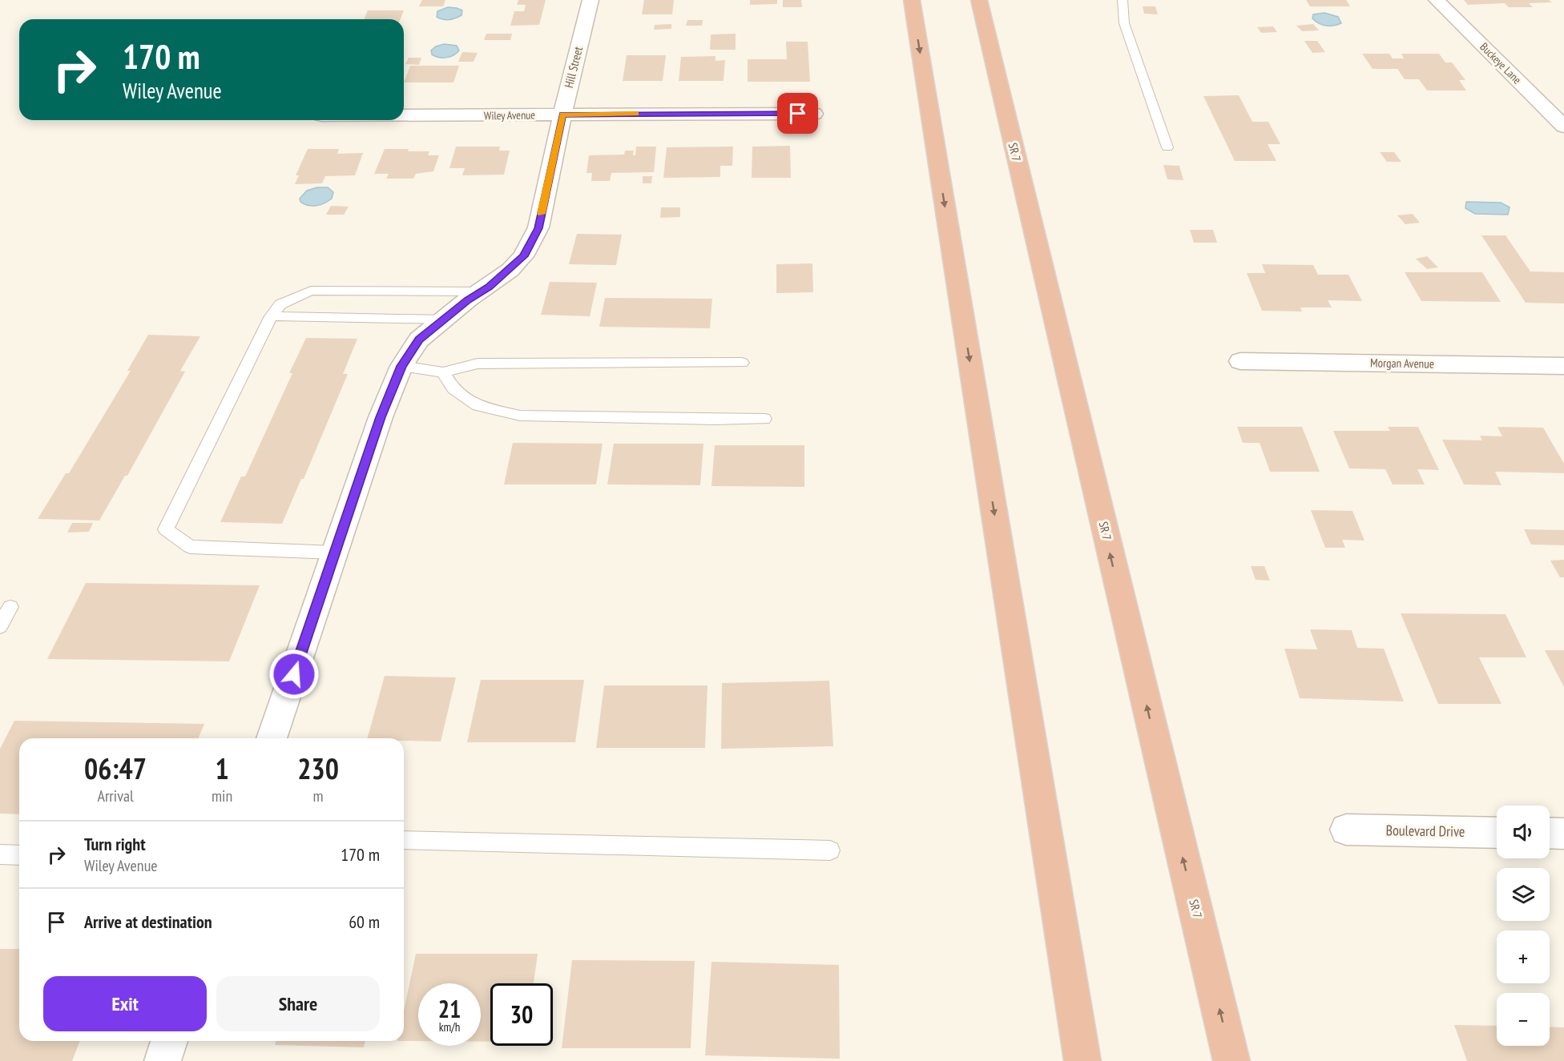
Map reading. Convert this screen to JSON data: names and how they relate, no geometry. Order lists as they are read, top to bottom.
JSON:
{
  "streets": {
    "highway": ["SR 7"],
    "street": [
      "Buckeye Lane",
      "Hill Street",
      "Wiley Avenue",
      "Morgan Avenue",
      "Boulevard Drive"
    ]
  },
  "crossings": [
    ["Hill Street", "Wiley Avenue"]
  ],
  "page": {
    "turn": ["170 m", "Wiley Avenue"],
    "eta": [
      "06:47",
      "Arrival",
      "1",
      "min",
      "230",
      "m"
    ],
    "map_buttons": ["+", "−"],
    "list": [
      {
        "name": "Turn right",
        "note": "Wiley Avenue",
        "value": "170 m"
      },
      {
        "name": "Arrive at destination",
        "value": "60 m"
      }
    ],
    "buttons": ["Exit", "Share"],
    "speed": "21 km/h",
    "limit": "30"
  }
}
